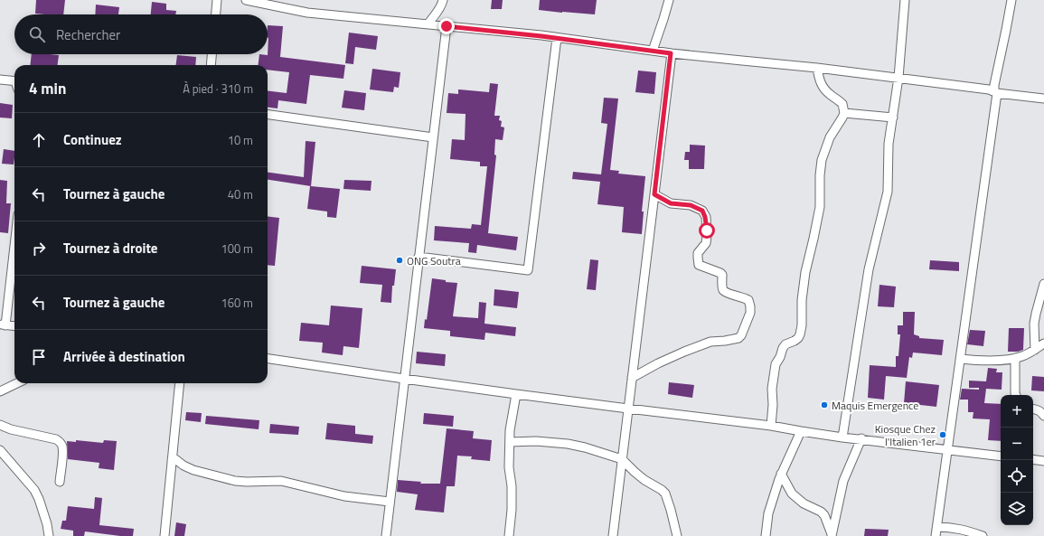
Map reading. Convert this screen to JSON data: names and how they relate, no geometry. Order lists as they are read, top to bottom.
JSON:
{
  "places": ["ONG Soutra", "Maquis Emergence", "Kiosque Chez l'Italien 1er"],
  "page": {
    "search": "Rechercher",
    "heading": ["4 min", "À pied · 310 m"],
    "list": [
      ["Continuez", "10 m"],
      ["Tournez à gauche", "40 m"],
      ["Tournez à droite", "100 m"],
      ["Tournez à gauche", "160 m"],
      "Arrivée à destination"
    ],
    "map_buttons": ["+", "−"]
  }
}
